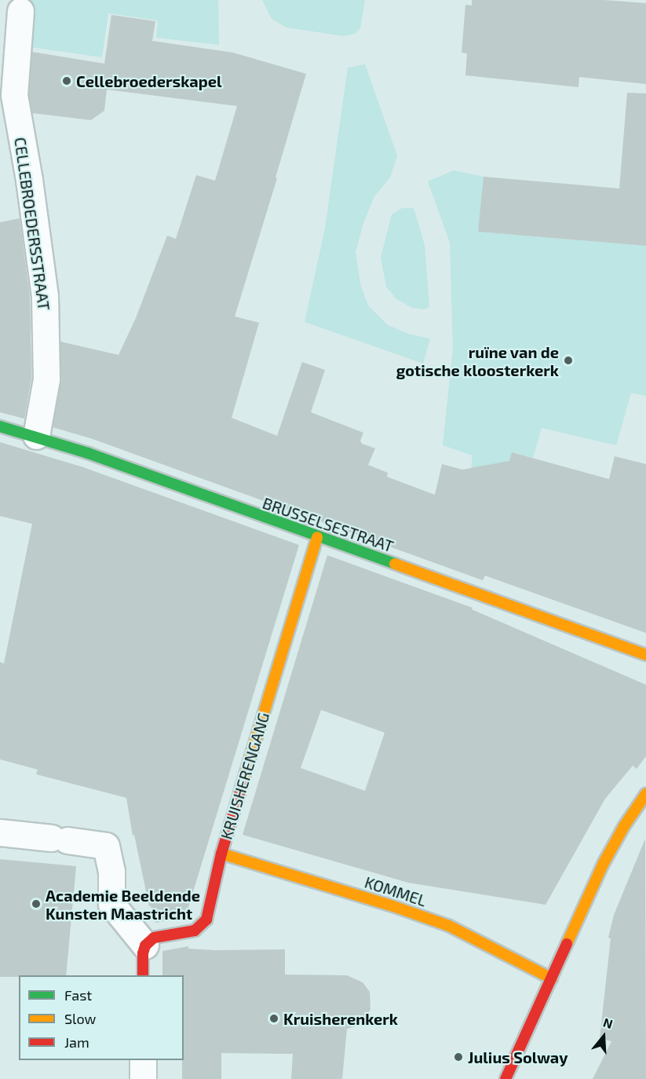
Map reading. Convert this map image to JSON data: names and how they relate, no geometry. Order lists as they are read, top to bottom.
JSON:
{
  "streets": {
    "street": [
      "CELLEBROEDERSSTRAAT",
      "BRUSSELSESTRAAT",
      "KRUISHERENGANG",
      "KOMMEL"
    ]
  },
  "crossings": [
    ["CELLEBROEDERSSTRAAT", "BRUSSELSESTRAAT"],
    ["BRUSSELSESTRAAT", "KRUISHERENGANG"],
    ["KRUISHERENGANG", "KOMMEL"]
  ],
  "places": [
    "Cellebroederskapel",
    "ruïne van de gotische kloosterkerk",
    "Academie Beeldende Kunsten Maastricht",
    "Kruisherenkerk",
    "Julius Solway"
  ],
  "legend": ["Fast", "Slow", "Jam"],
  "north": "top"
}
